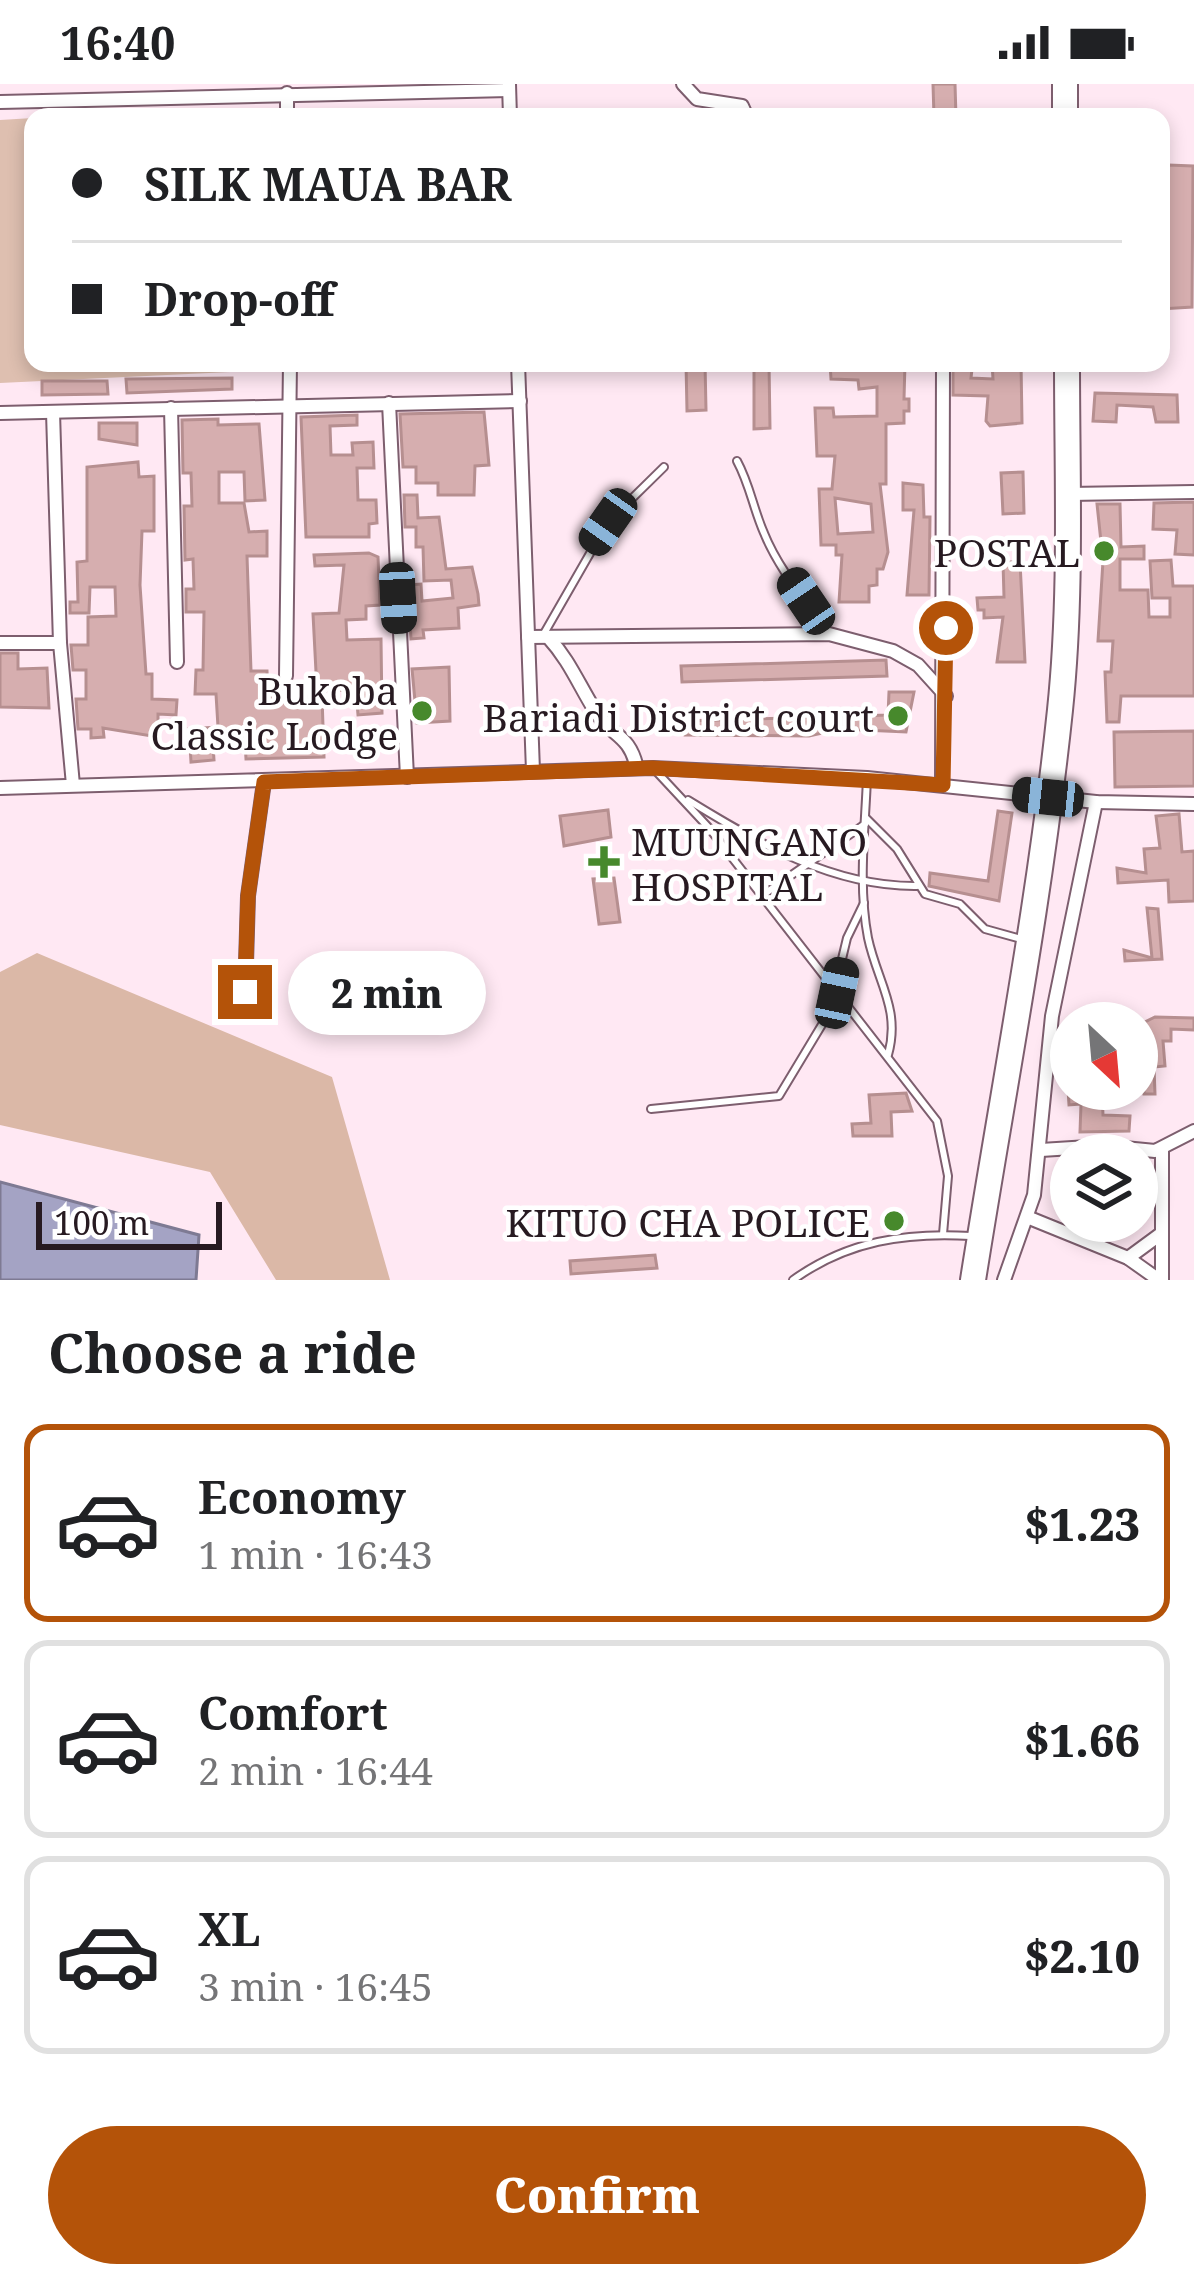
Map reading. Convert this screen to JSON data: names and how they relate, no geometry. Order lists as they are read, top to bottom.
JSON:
{
  "places": {
    "other": [
      "POSTAL",
      "Bukoba Classic Lodge",
      "Bariadi District court",
      "KITUO CHA POLICE"
    ],
    "health": ["MUUNGANO HOSPITAL"]
  },
  "scale_bar": "100 m",
  "north": "bottom right",
  "page": {
    "status": "16:40",
    "banner": ["SILK MAUA BAR", "Drop-off"],
    "bubble": "2 min",
    "scale": "100 m",
    "heading": "Choose a ride",
    "list": [
      {
        "name": "Economy",
        "note": "1 min · 16:43",
        "value": "$1.23"
      },
      {
        "name": "Comfort",
        "note": "2 min · 16:44",
        "value": "$1.66"
      },
      {
        "name": "XL",
        "note": "3 min · 16:45",
        "value": "$2.10"
      }
    ],
    "buttons": "Confirm"
  }
}
